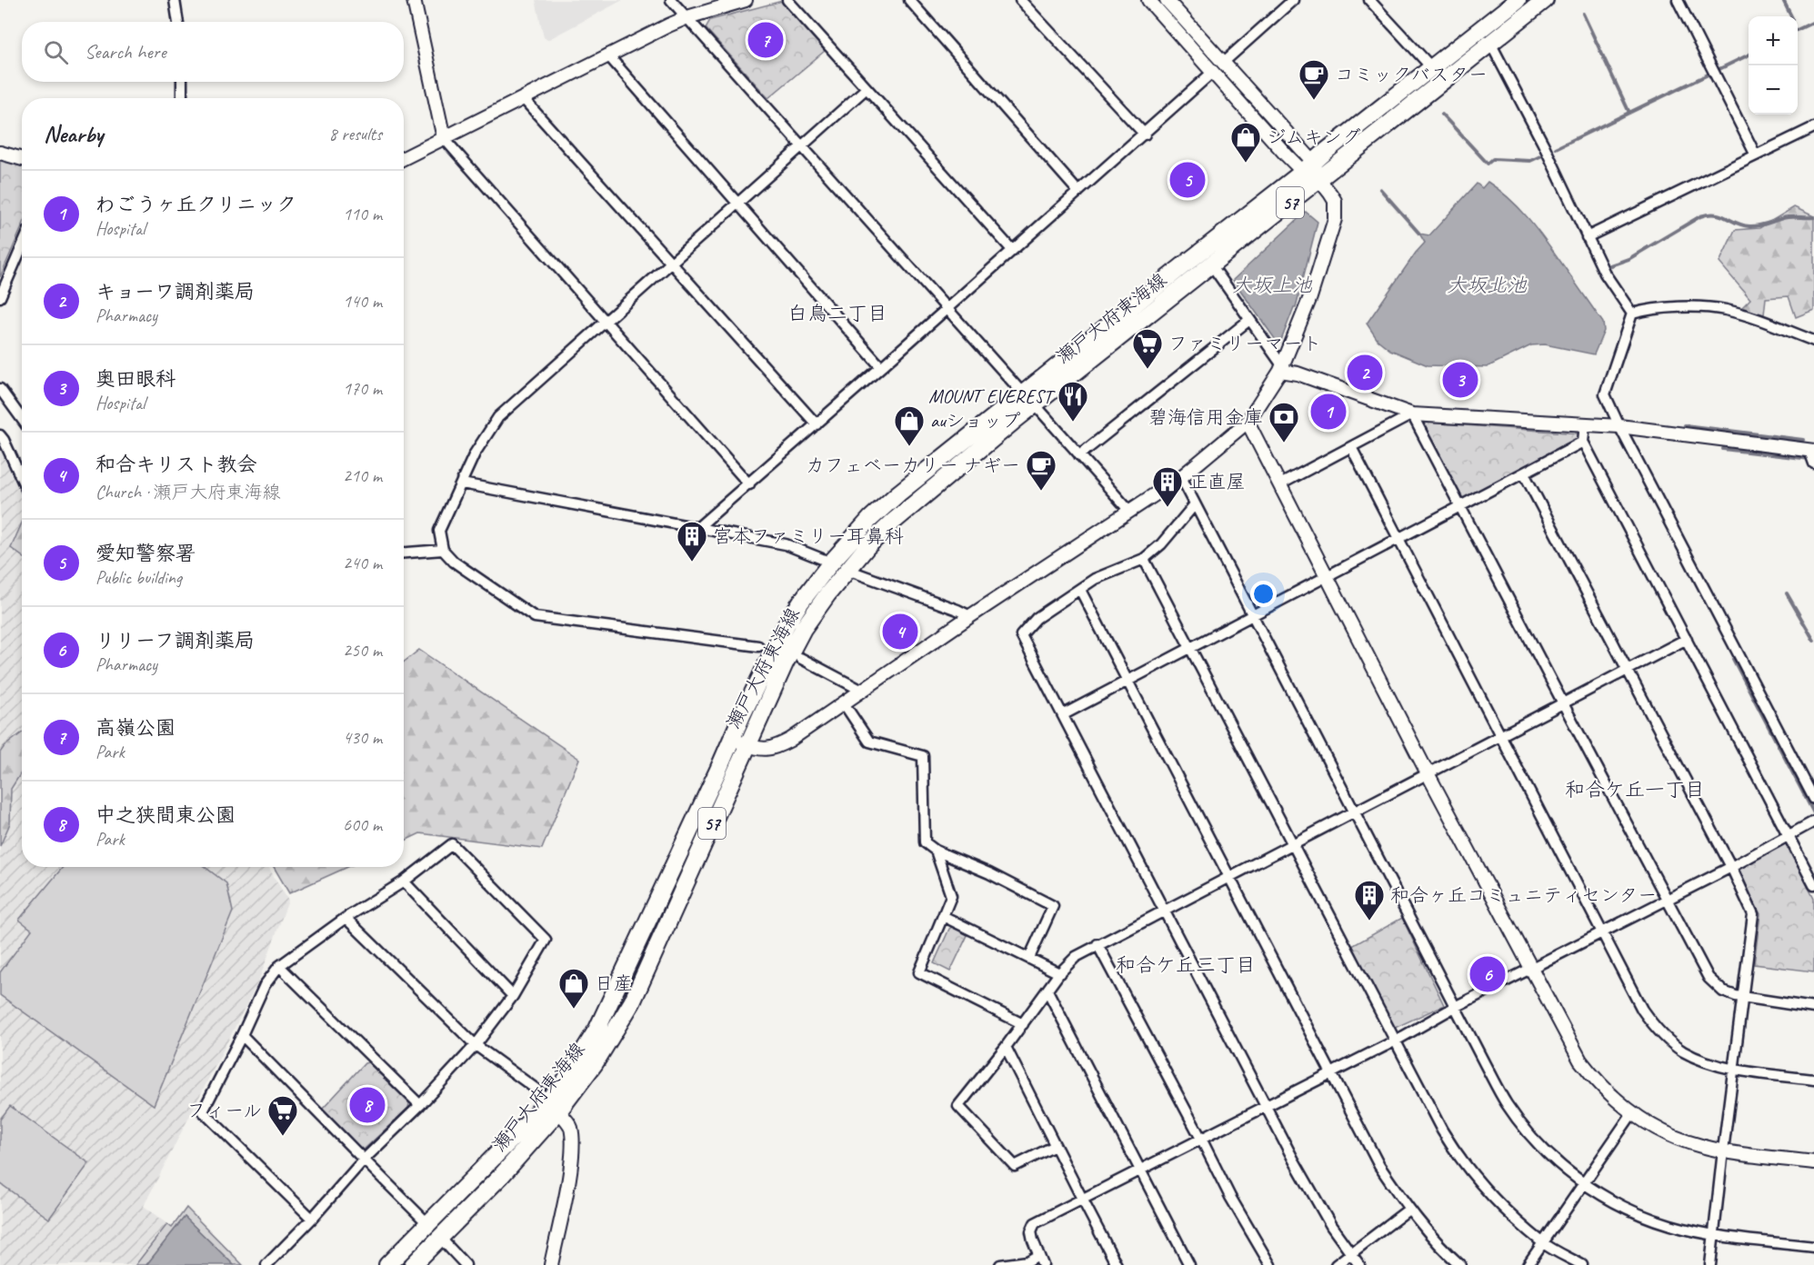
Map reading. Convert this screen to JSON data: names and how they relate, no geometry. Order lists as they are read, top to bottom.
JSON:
{
  "streets": {
    "main road": ["57", "瀬戸大府東海線"]
  },
  "districts": ["白鳥二丁目", "和合ケ丘一丁目", "和合ケ丘三丁目"],
  "water": ["大坂上池", "大坂北池"],
  "places": {
    "cafe": ["コミックバスター", "カフェベーカリー ナギー"],
    "shop": ["ジムキング", "auショップ", "日産"],
    "supermarket": ["ファミリーマート", "フィール"],
    "restaurant": ["MOUNT EVEREST"],
    "bank": ["碧海信用金庫"],
    "building": ["正直屋", "宮本ファミリー耳鼻科", "和合ヶ丘コミュニティセンター"]
  },
  "page": {
    "map_buttons": ["+", "−"],
    "pins": [
      "7",
      "5",
      "2",
      "3",
      "1",
      "4",
      "6",
      "8"
    ],
    "search": "Search here",
    "heading": ["Nearby", "8 results"],
    "list": [
      {
        "mark": "1",
        "name": "わごうヶ丘クリニック",
        "note": "Hospital",
        "value": "110 m"
      },
      {
        "mark": "2",
        "name": "キョーワ調剤薬局",
        "note": "Pharmacy",
        "value": "140 m"
      },
      {
        "mark": "3",
        "name": "奥田眼科",
        "note": "Hospital",
        "value": "170 m"
      },
      {
        "mark": "4",
        "name": "和合キリスト教会",
        "note": "Church · 瀬戸大府東海線",
        "value": "210 m"
      },
      {
        "mark": "5",
        "name": "愛知警察署",
        "note": "Public building",
        "value": "240 m"
      },
      {
        "mark": "6",
        "name": "リリーフ調剤薬局",
        "note": "Pharmacy",
        "value": "250 m"
      },
      {
        "mark": "7",
        "name": "高嶺公園",
        "note": "Park",
        "value": "430 m"
      },
      {
        "mark": "8",
        "name": "中之狭間東公園",
        "note": "Park",
        "value": "600 m"
      }
    ]
  }
}
